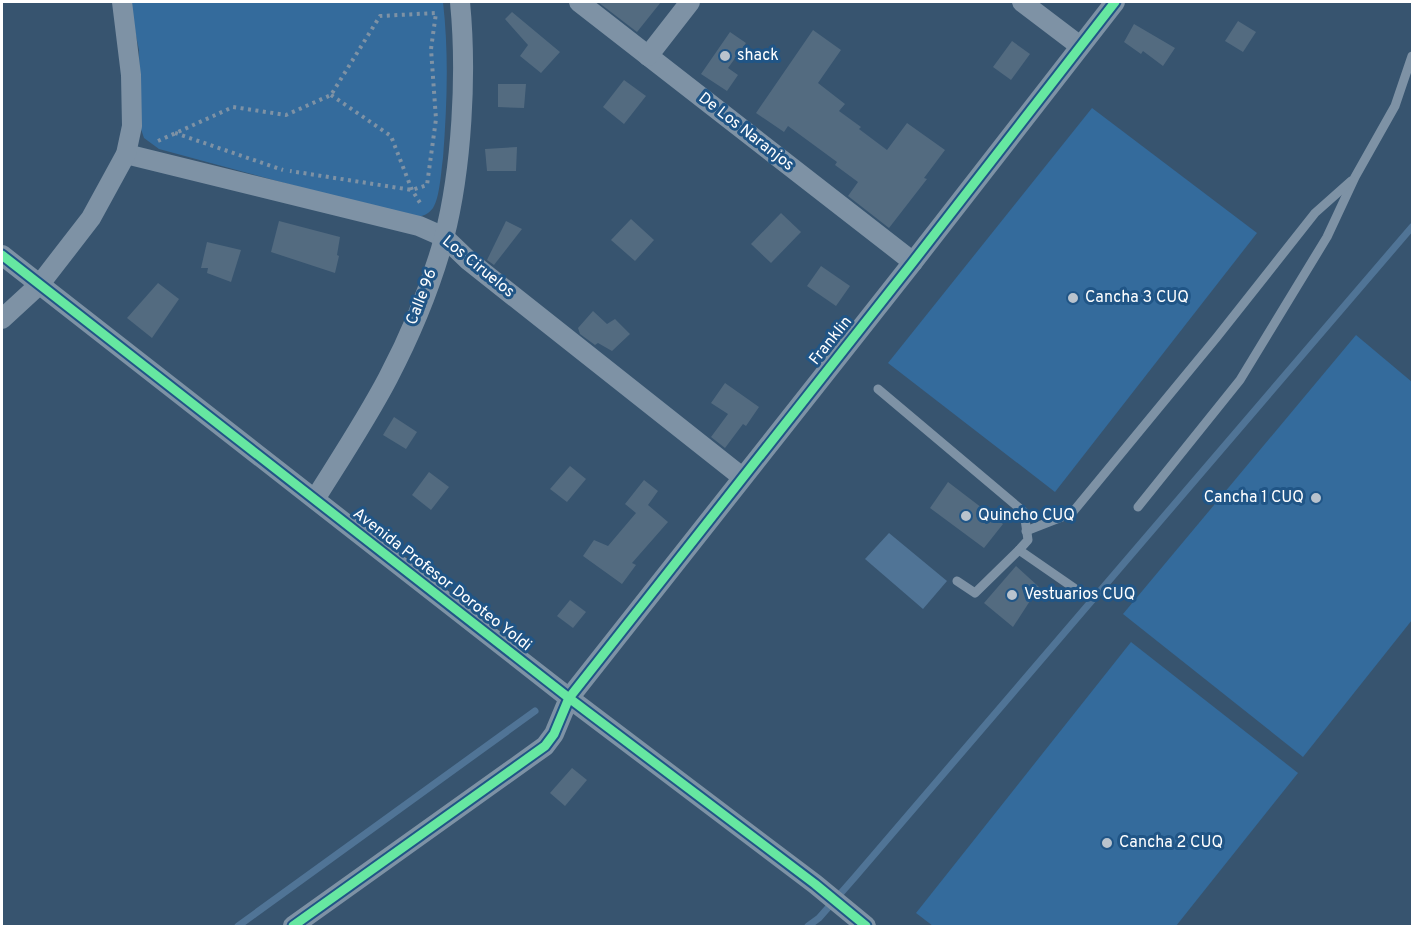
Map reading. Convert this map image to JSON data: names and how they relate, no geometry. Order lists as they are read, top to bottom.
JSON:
{
  "streets": {
    "street": [
      "De Los Naranjos",
      "Los Ciruelos",
      "Calle 96",
      "Franklin",
      "Avenida Profesor Doroteo Yoldi"
    ]
  },
  "crossings": [
    ["De Los Naranjos", "Franklin"],
    ["Los Ciruelos", "Calle 96"],
    ["Los Ciruelos", "Franklin"],
    ["Calle 96", "Avenida Profesor Doroteo Yoldi"],
    ["Franklin", "Avenida Profesor Doroteo Yoldi"]
  ],
  "places": [
    "shack",
    "Cancha 3 CUQ",
    "Cancha 1 CUQ",
    "Quincho CUQ",
    "Vestuarios CUQ",
    "Cancha 2 CUQ"
  ]
}
